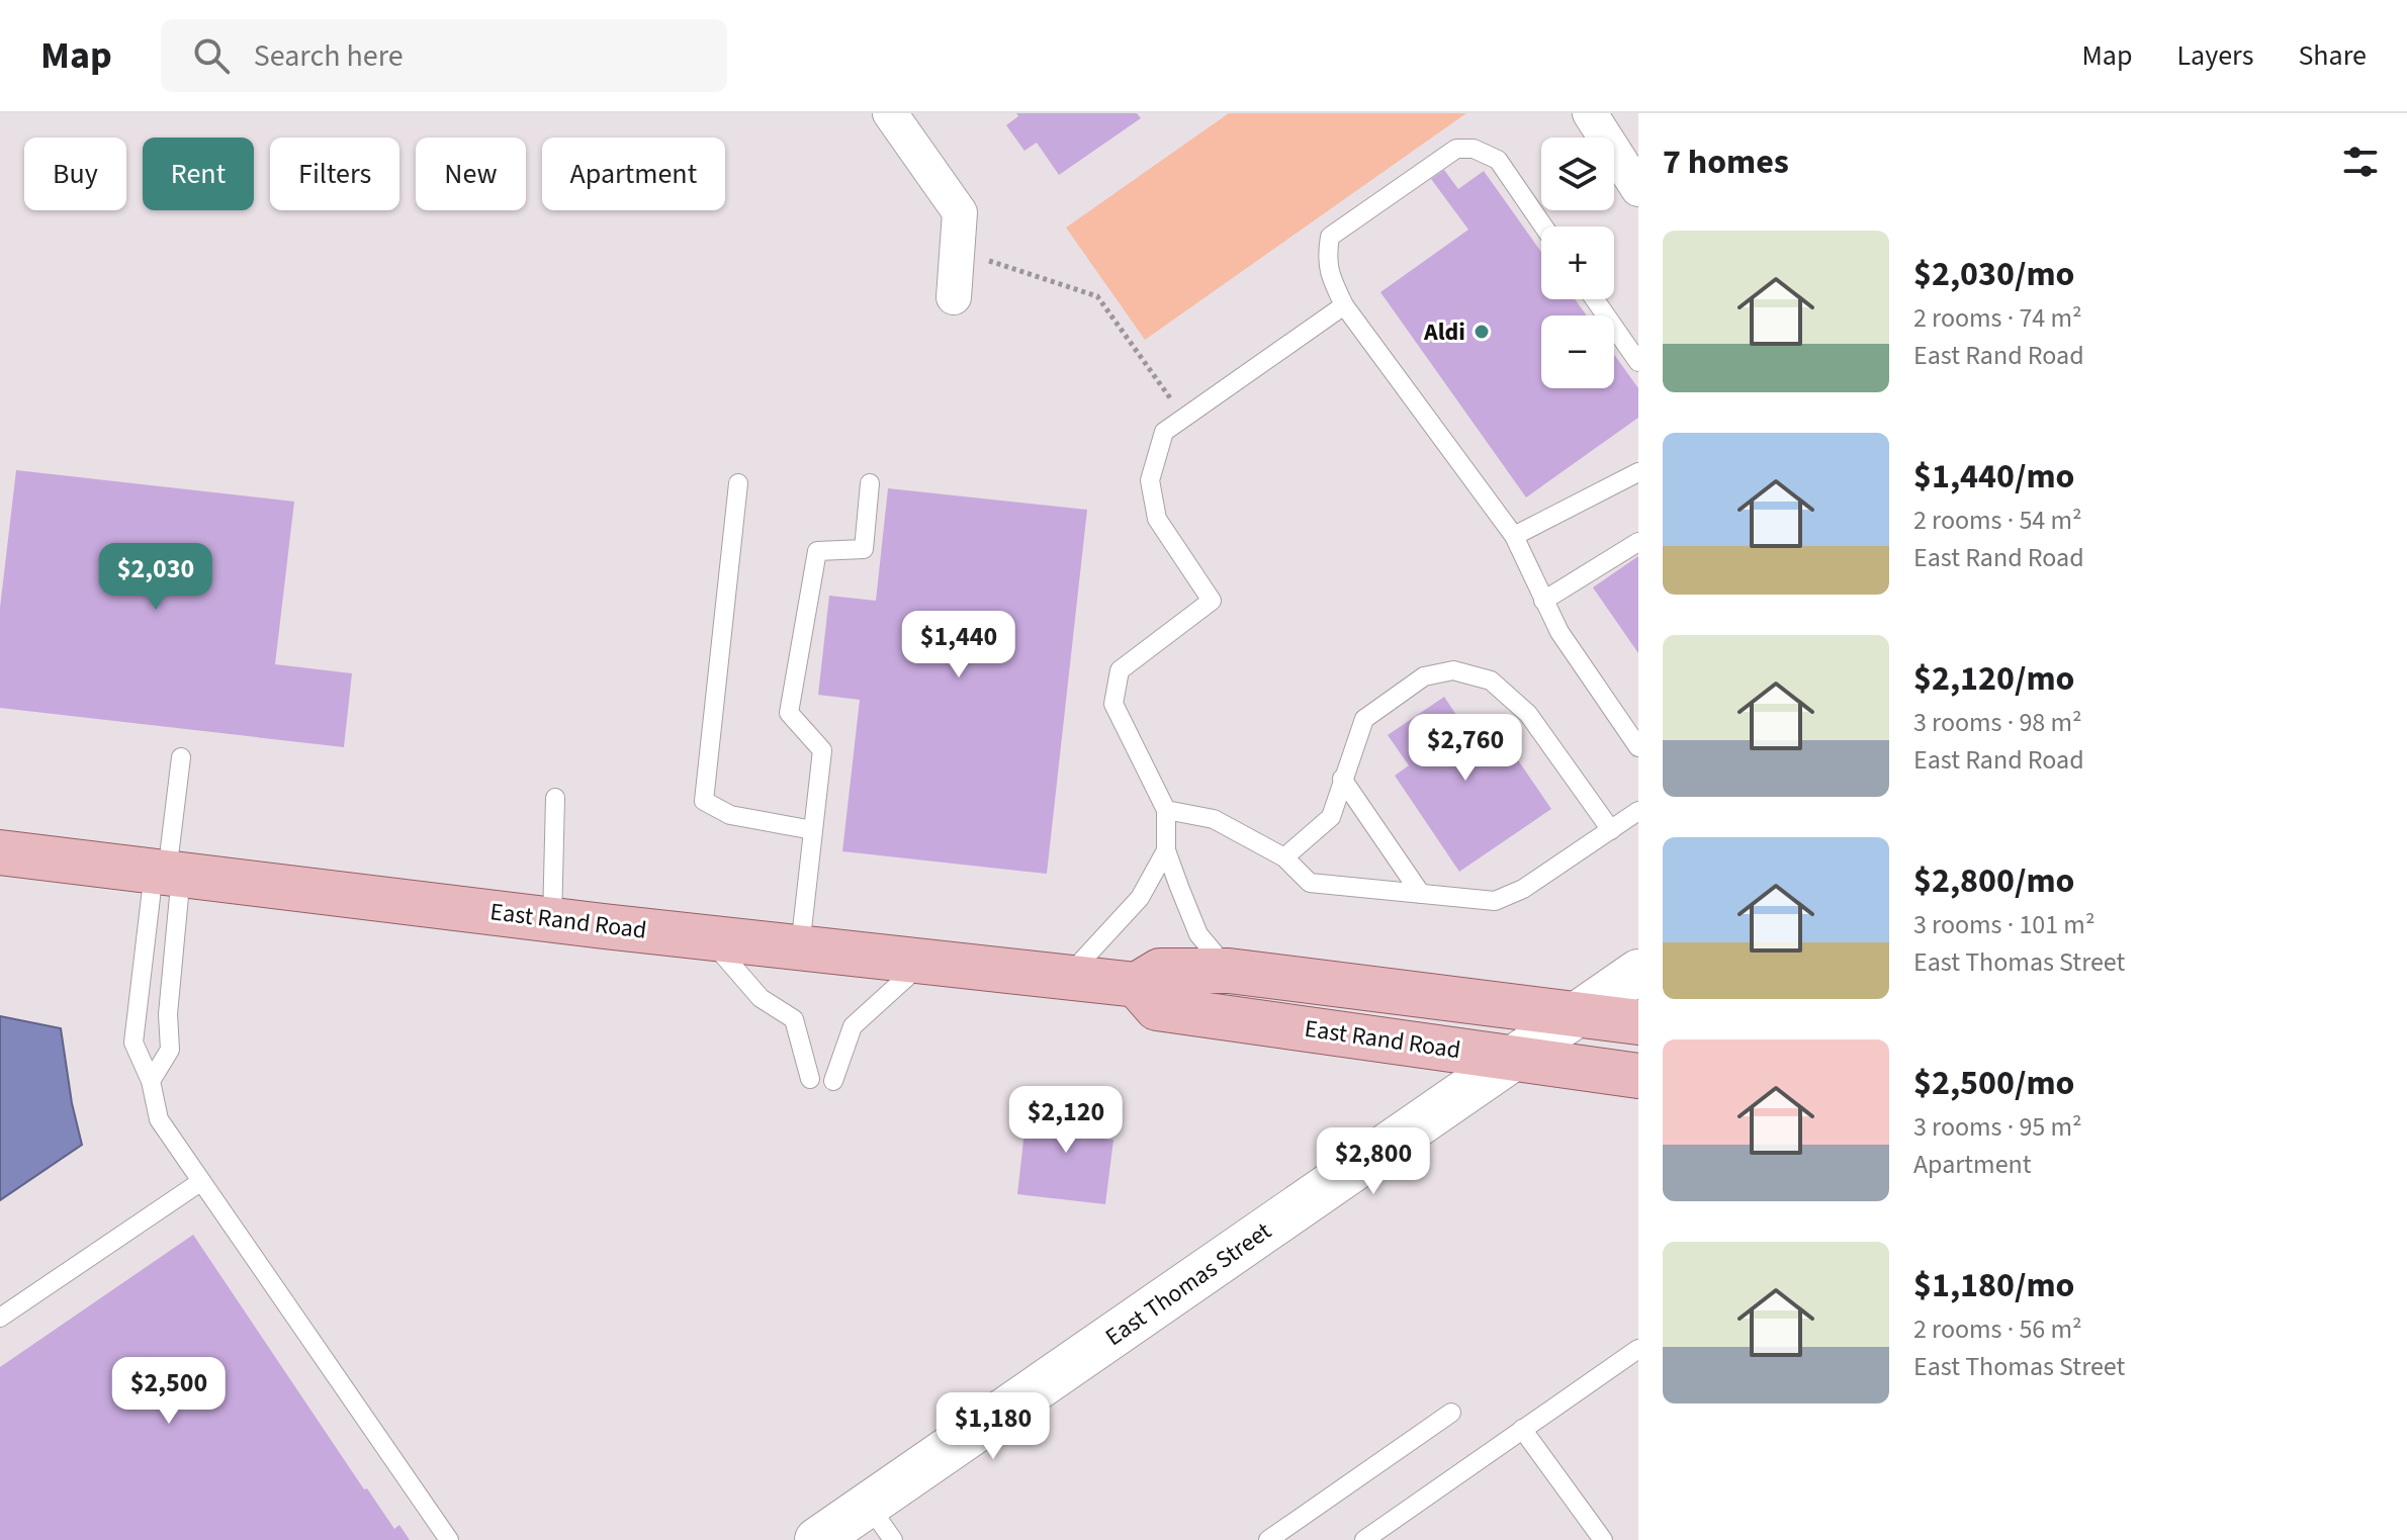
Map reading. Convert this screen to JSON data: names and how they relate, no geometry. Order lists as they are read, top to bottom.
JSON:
{
  "streets": {
    "main road": ["East Rand Road"],
    "street": ["East Thomas Street"]
  },
  "crossings": [
    ["East Rand Road", "East Thomas Street"]
  ],
  "places": ["Aldi"],
  "page": {
    "header": "Map",
    "search": "Search here",
    "nav": ["Map", "Layers", "Share"],
    "heading": "7 homes",
    "map_buttons": ["+", "−"],
    "chip": [
      "Buy",
      "Rent",
      "Filters",
      "New",
      "Apartment"
    ],
    "list": [
      {
        "name": "$2,030/mo",
        "note": "2 rooms · 74 m² · East Rand Road"
      },
      {
        "name": "$1,440/mo",
        "note": "2 rooms · 54 m² · East Rand Road"
      },
      {
        "name": "$2,120/mo",
        "note": "3 rooms · 98 m² · East Rand Road"
      },
      {
        "name": "$2,800/mo",
        "note": "3 rooms · 101 m² · East Thomas Street"
      },
      {
        "name": "$2,500/mo",
        "note": "3 rooms · 95 m² · Apartment"
      },
      {
        "name": "$1,180/mo",
        "note": "2 rooms · 56 m² · East Thomas Street"
      }
    ],
    "price": [
      "$2,030",
      "$1,440",
      "$2,760",
      "$2,120",
      "$2,800",
      "$2,500",
      "$1,180"
    ]
  }
}
